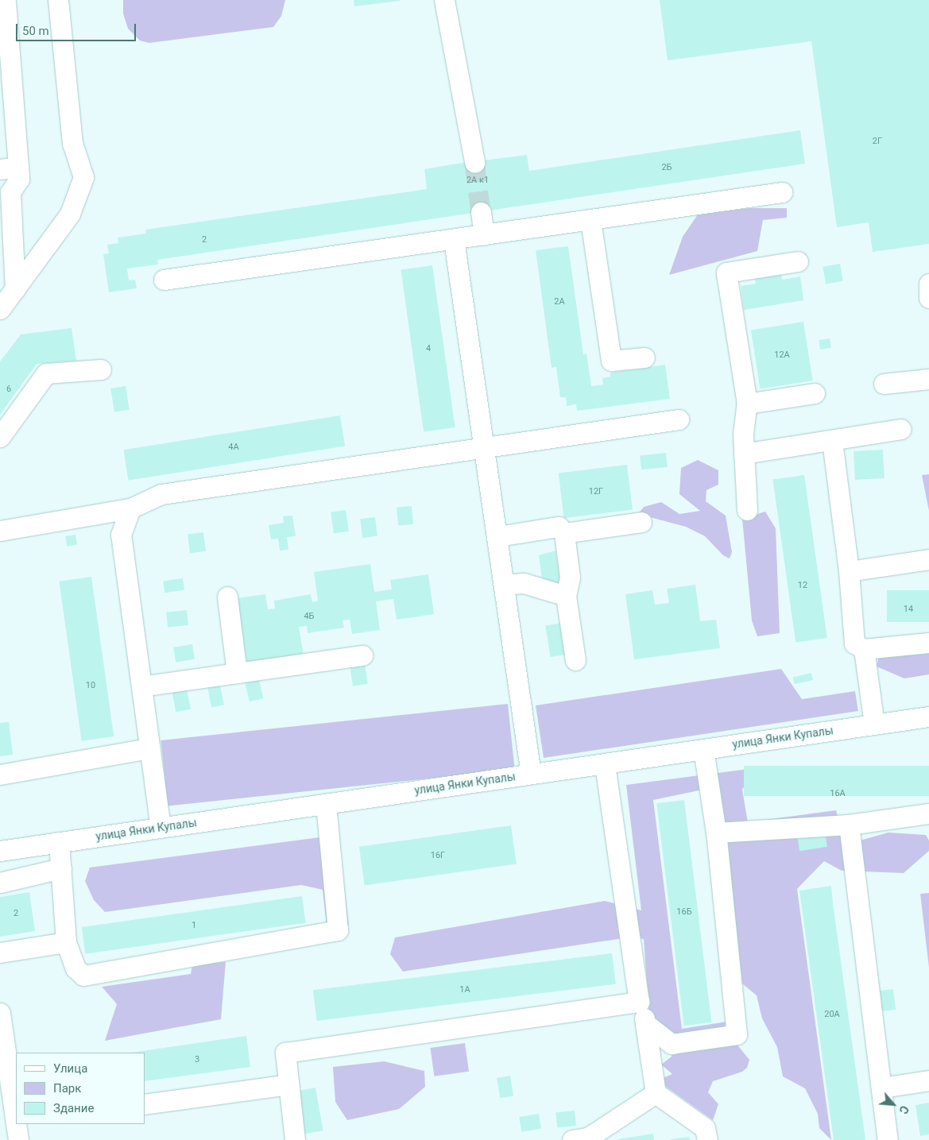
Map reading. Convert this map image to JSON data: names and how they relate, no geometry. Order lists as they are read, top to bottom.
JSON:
{
  "streets": {
    "street": ["улица Янки Купалы"]
  },
  "house_numbers": [
    "2Г",
    "2Б",
    "2А к1",
    "2",
    "2А",
    "4",
    "12А",
    "6",
    "4А",
    "12Г",
    "12",
    "14",
    "4Б",
    "10",
    "16А",
    "16Г",
    "16Б",
    "2",
    "1",
    "1А",
    "20А",
    "3"
  ],
  "legend": ["Улица", "Парк", "Здание"],
  "scale_bar": "50 m",
  "north": "bottom right"
}
